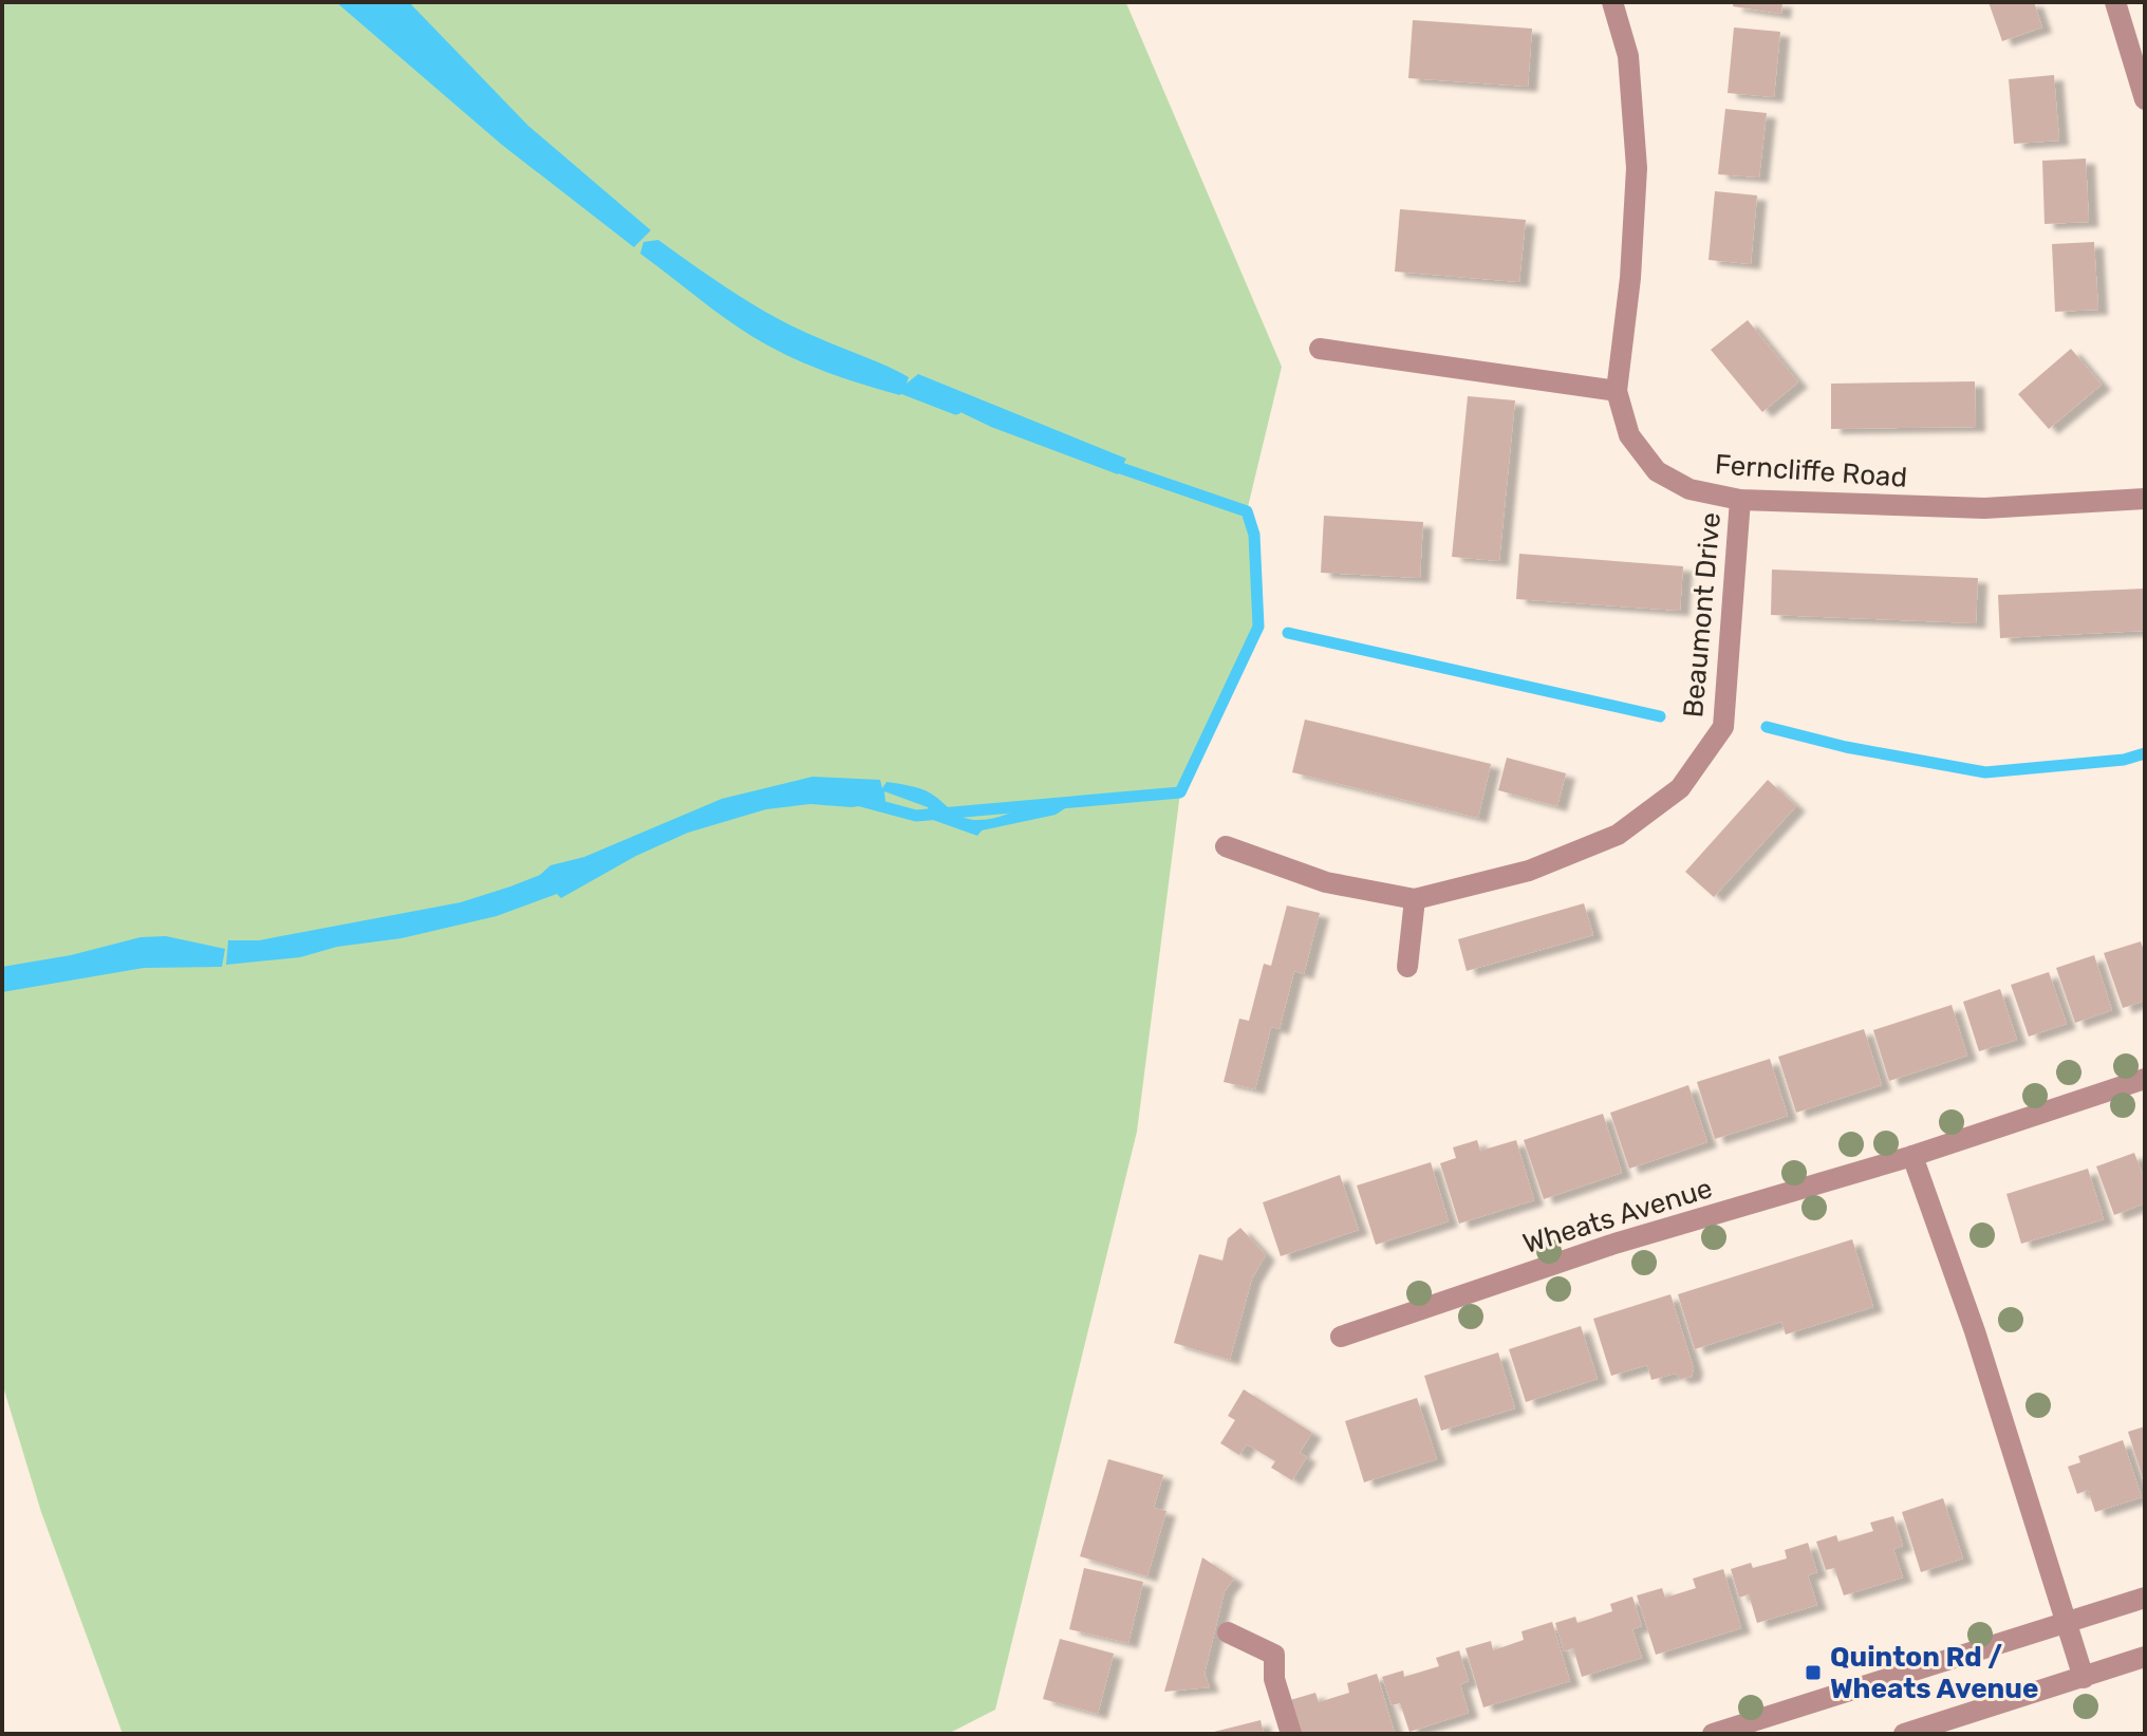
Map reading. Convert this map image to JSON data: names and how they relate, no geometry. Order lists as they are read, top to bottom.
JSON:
{
  "streets": {
    "street": ["Ferncliffe Road", "Beaumont Drive", "Wheats Avenue"]
  },
  "crossings": [
    ["Ferncliffe Road", "Beaumont Drive"]
  ],
  "places": {
    "transit": ["Quinton Rd / Wheats Avenue"]
  }
}
